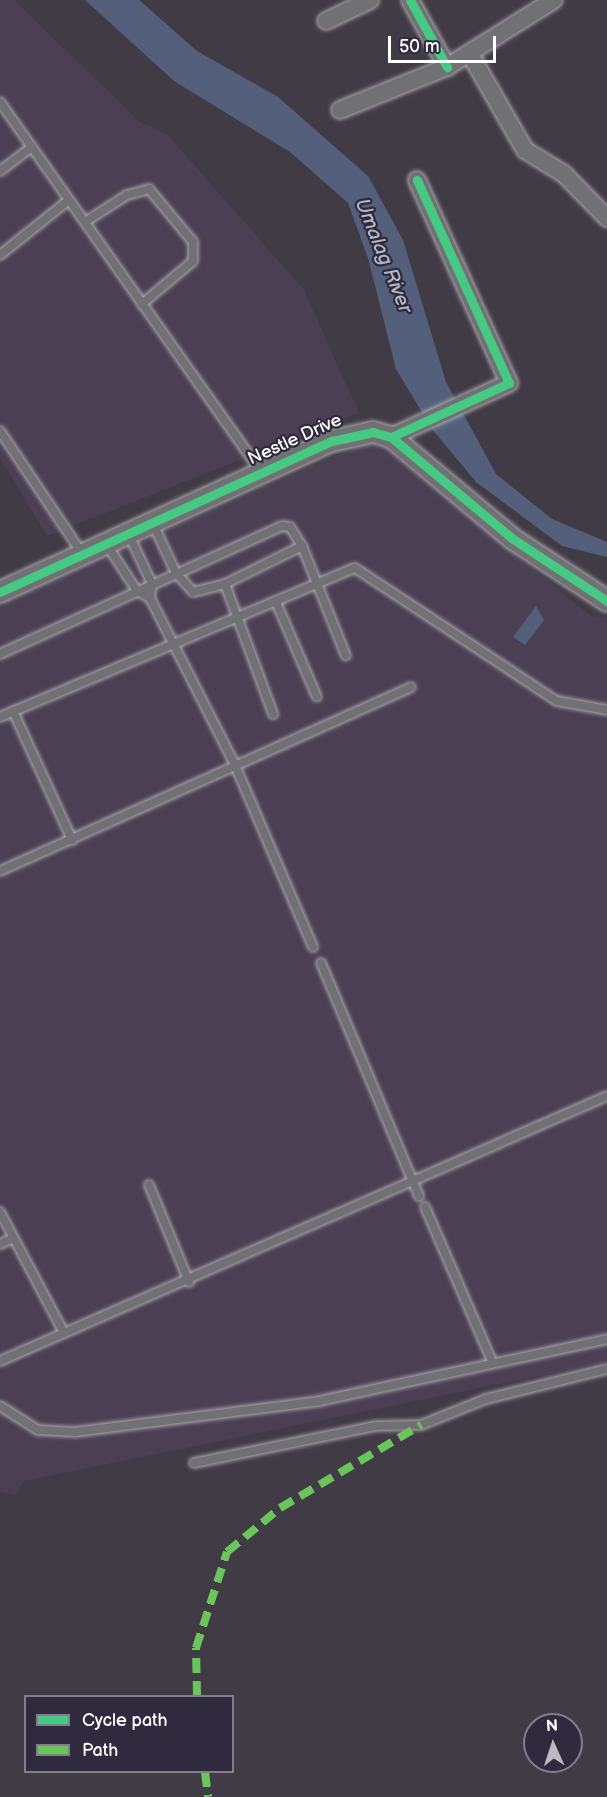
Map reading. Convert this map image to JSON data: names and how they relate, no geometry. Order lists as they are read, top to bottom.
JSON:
{
  "streets": {
    "street": ["Nestle Drive"]
  },
  "water": ["Umalag River"],
  "legend": ["Cycle path", "Path"],
  "scale_bar": "50 m",
  "north": "top"
}
